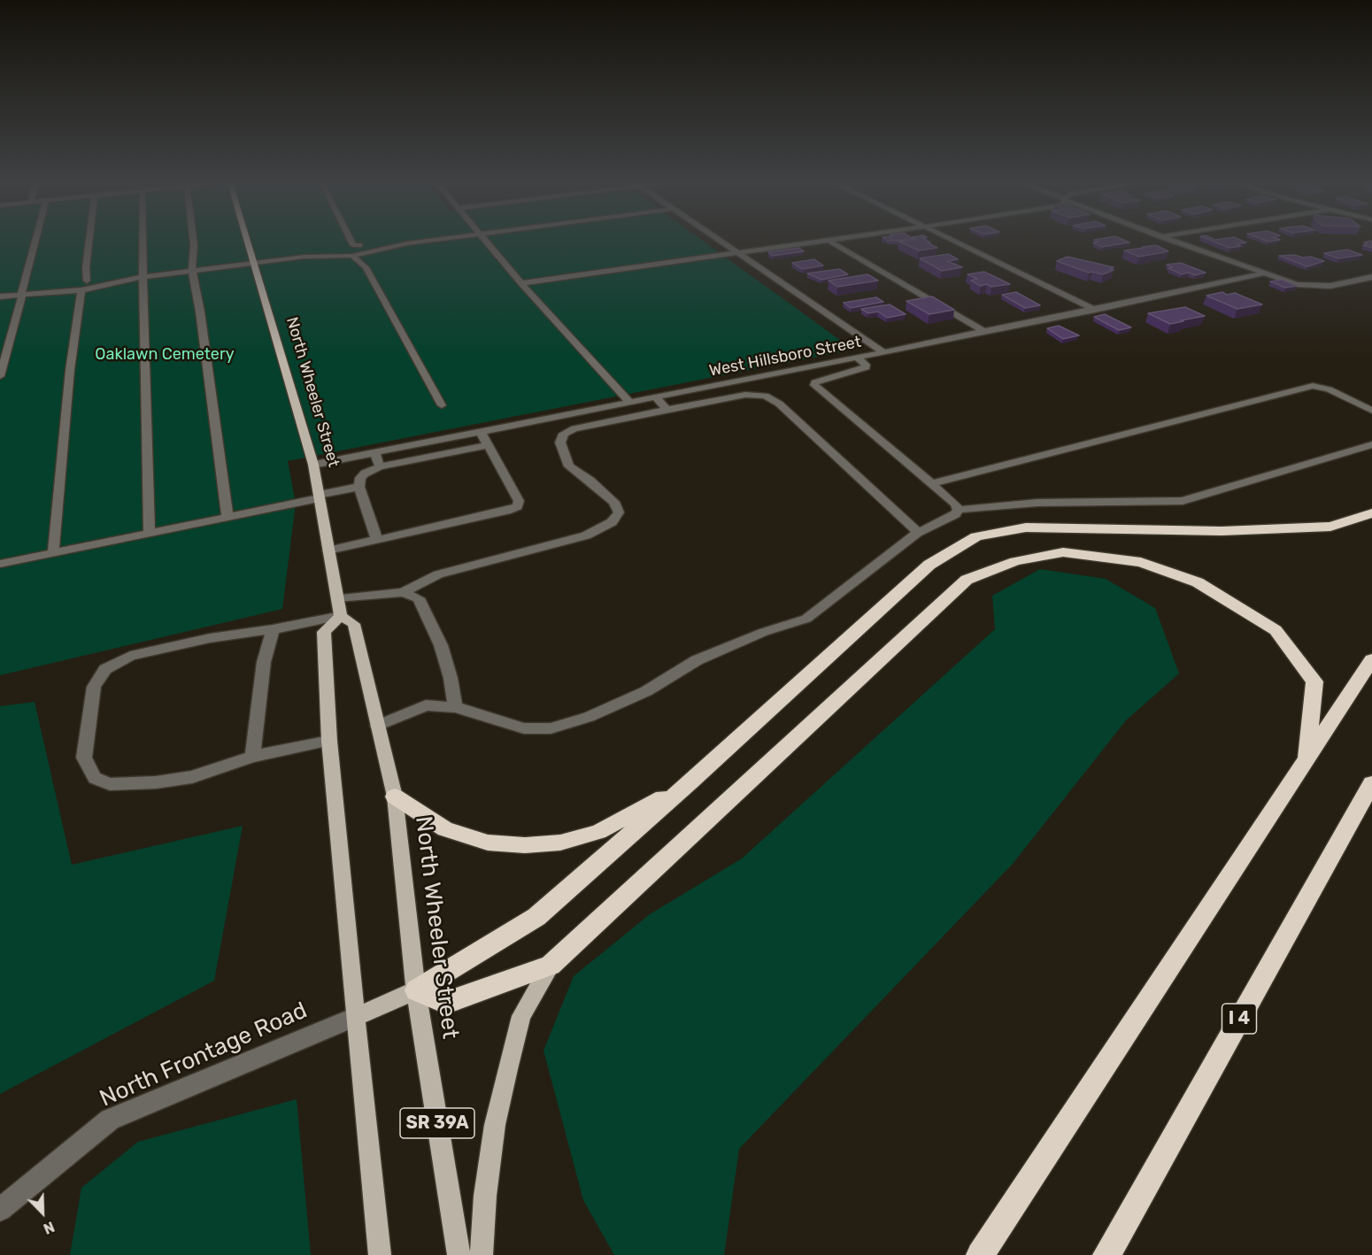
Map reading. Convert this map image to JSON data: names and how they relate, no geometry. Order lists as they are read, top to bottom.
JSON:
{
  "streets": {
    "highway": ["I 4"],
    "main road": ["North Wheeler Street", "North Frontage Road", "SR 39A"],
    "street": ["West Hillsboro Street"]
  },
  "crossings": [
    ["West Hillsboro Street", "North Wheeler Street"],
    ["North Wheeler Street", "North Frontage Road"]
  ],
  "parks": ["Oaklawn Cemetery"],
  "north": "bottom right"
}
